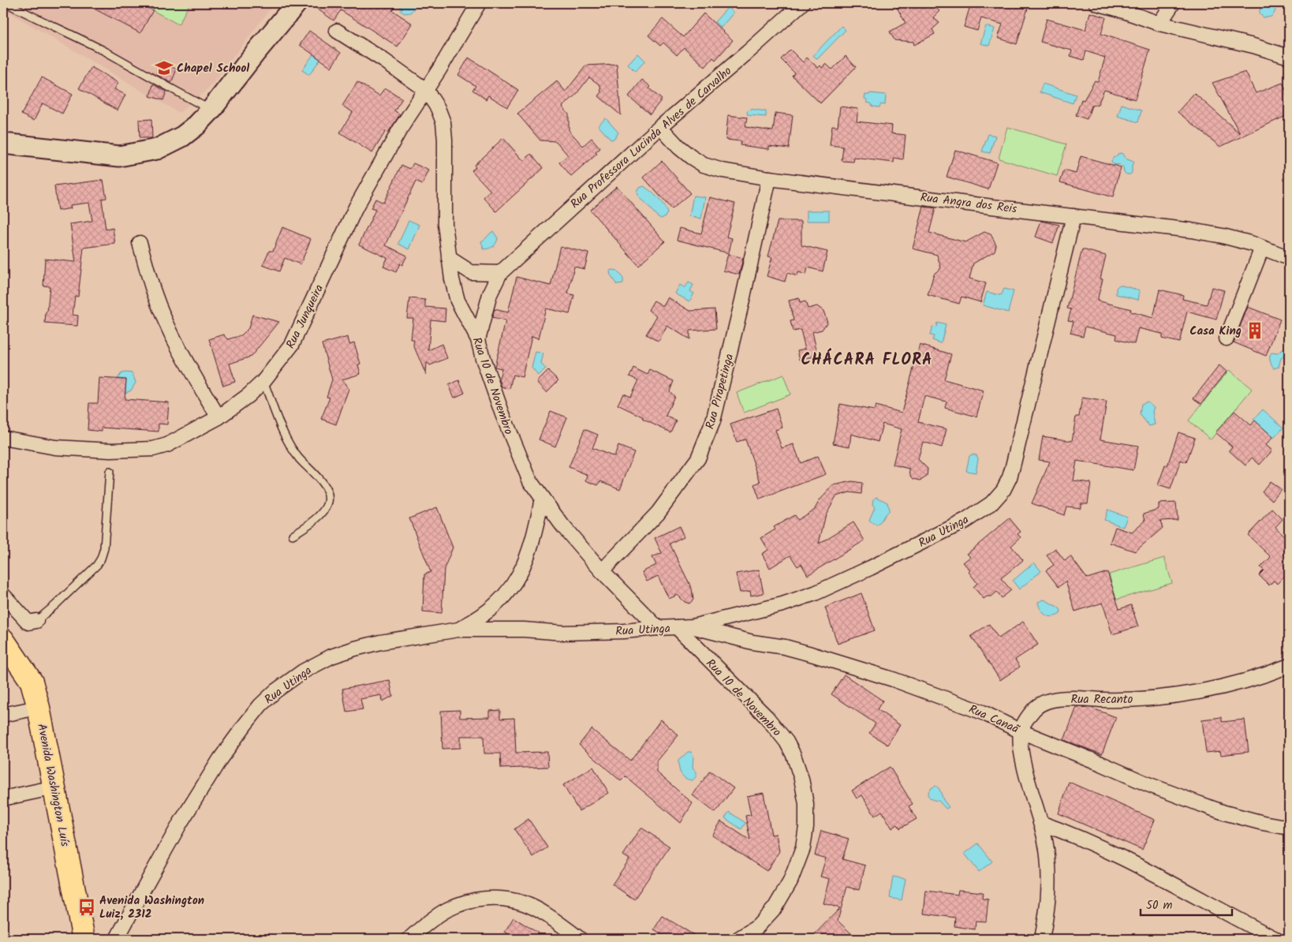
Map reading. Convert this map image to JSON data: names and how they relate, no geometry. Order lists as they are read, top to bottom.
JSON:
{
  "streets": {
    "main road": ["Avenida Washington Luís"],
    "street": [
      "Rua Professora Lucinda Alves de Carvalho",
      "Rua Angra dos Reis",
      "Rua Junqueira",
      "Rua 10 de Novembro",
      "Rua Pirapetinga",
      "Rua Utinga",
      "Rua Recanto",
      "Rua Canaã"
    ]
  },
  "crossings": [
    ["Rua Professora Lucinda Alves de Carvalho", "Rua Angra dos Reis"],
    ["Rua Professora Lucinda Alves de Carvalho", "Rua 10 de Novembro"],
    ["Rua Angra dos Reis", "Rua Pirapetinga"],
    ["Rua Angra dos Reis", "Rua Utinga"],
    ["Rua Junqueira", "Rua 10 de Novembro"],
    ["Rua 10 de Novembro", "Rua Pirapetinga"],
    ["Rua 10 de Novembro", "Rua Utinga"],
    ["Rua Utinga", "Rua Canaã"],
    ["Rua Recanto", "Rua Canaã"]
  ],
  "districts": ["CHÁCARA FLORA"],
  "places": {
    "school or university": ["Chapel School"],
    "building": ["Casa King"],
    "bus stop": ["Avenida Washington Luiz, 2312"]
  },
  "scale_bar": "50 m"
}
